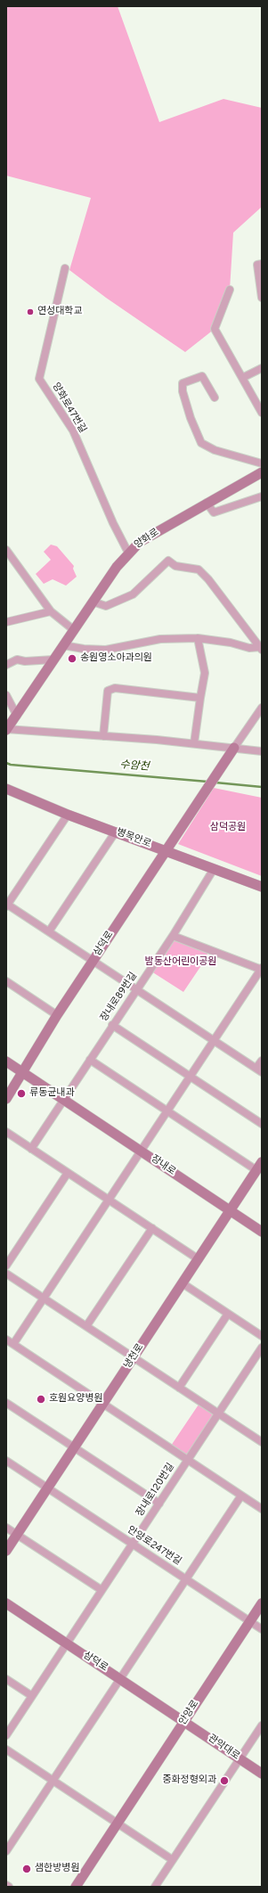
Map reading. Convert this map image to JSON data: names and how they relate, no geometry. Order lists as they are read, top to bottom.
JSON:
{
  "streets": {
    "street": [
      "양화로47번길",
      "양화로",
      "병목안로",
      "삼덕로",
      "장내로89번길",
      "장내로",
      "냉천로",
      "장내로120번길",
      "안양로247번길",
      "안양로",
      "관악대로"
    ]
  },
  "crossings": [
    ["양화로47번길", "양화로"],
    ["병목안로", "삼덕로"],
    ["병목안로", "장내로89번길"],
    ["삼덕로", "장내로"],
    ["삼덕로", "장내로120번길"],
    ["삼덕로", "안양로"],
    ["삼덕로", "관악대로"],
    ["장내로89번길", "장내로"],
    ["장내로", "냉천로"],
    ["냉천로", "안양로247번길"],
    ["장내로120번길", "안양로247번길"],
    ["안양로247번길", "안양로"],
    ["안양로", "관악대로"]
  ],
  "water": ["수암천"],
  "parks": ["삼덕공원", "밤동산어린이공원"],
  "places": [
    "연성대학교",
    "송원영소아과의원",
    "류동균내과",
    "호원요양병원",
    "중화정형외과",
    "샘한방병원"
  ]
}
